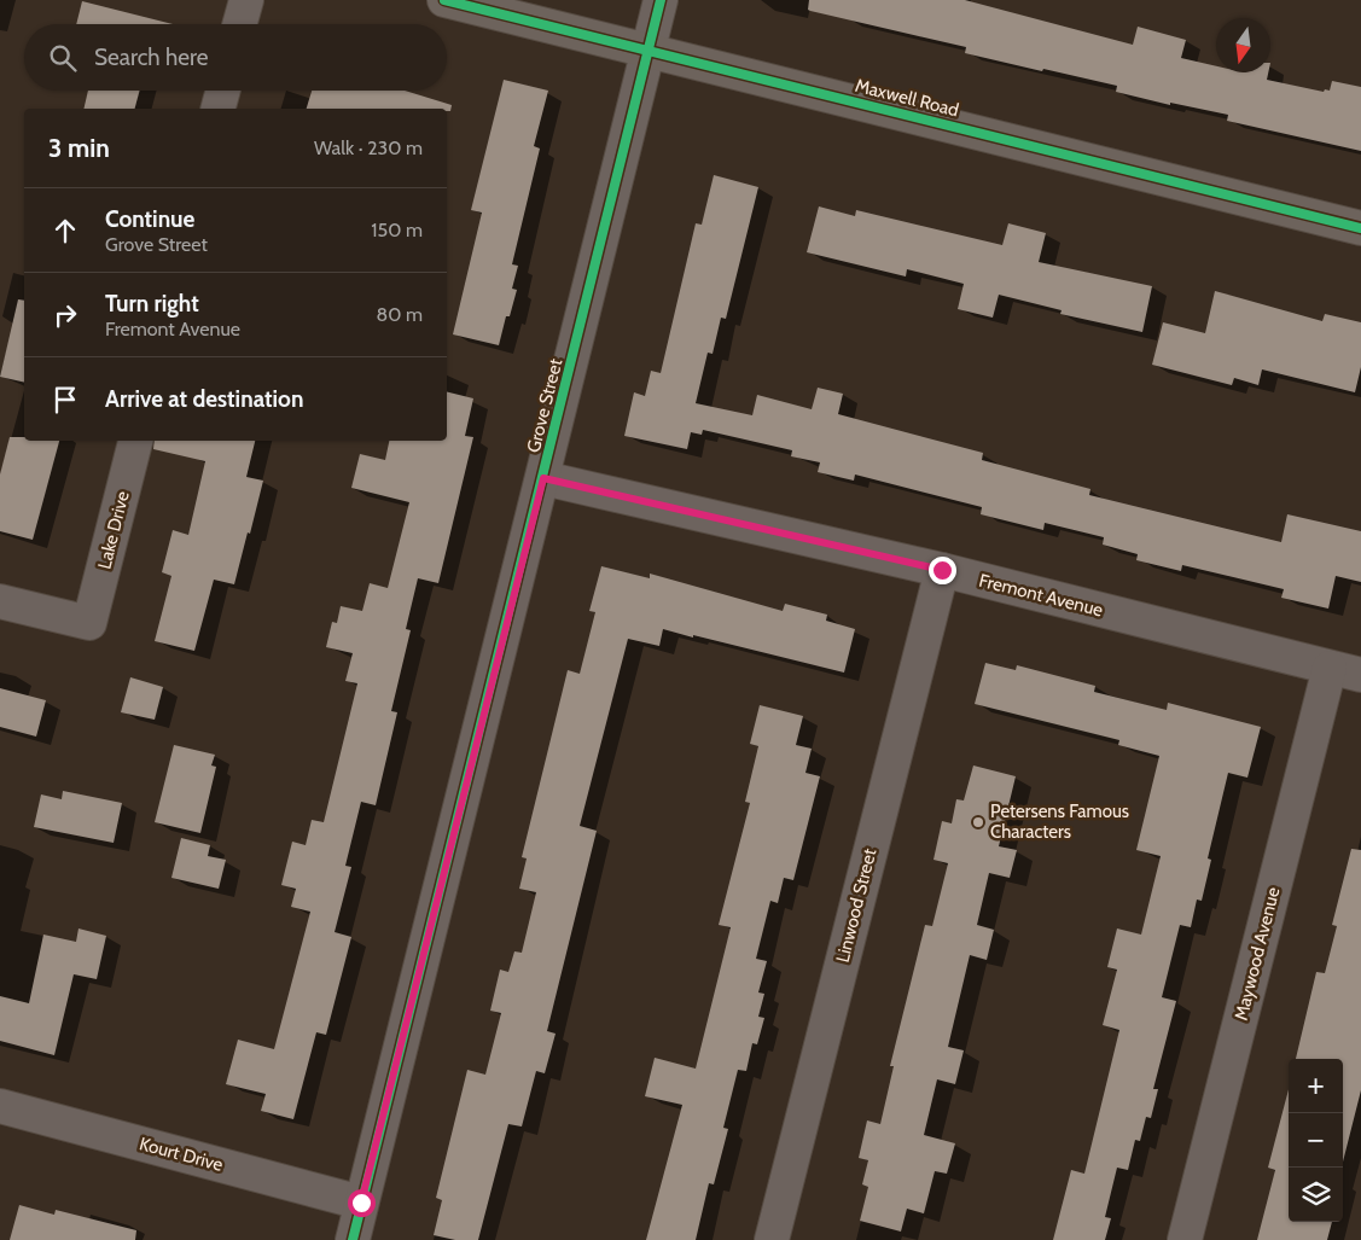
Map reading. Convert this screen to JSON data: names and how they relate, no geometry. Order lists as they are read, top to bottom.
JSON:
{
  "streets": {
    "main road": ["Maxwell Road"],
    "street": [
      "Grove Street",
      "Lake Drive",
      "Fremont Avenue",
      "Linwood Street",
      "Maywood Avenue",
      "Kourt Drive"
    ]
  },
  "crossings": [
    ["Maxwell Road", "Grove Street"],
    ["Grove Street", "Fremont Avenue"],
    ["Grove Street", "Kourt Drive"],
    ["Fremont Avenue", "Linwood Street"],
    ["Fremont Avenue", "Maywood Avenue"]
  ],
  "places": ["Petersens Famous Characters"],
  "north": "bottom",
  "page": {
    "search": "Search here",
    "heading": ["3 min", "Walk · 230 m"],
    "list": [
      ["Continue", "Grove Street", "150 m"],
      ["Turn right", "Fremont Avenue", "80 m"],
      "Arrive at destination"
    ],
    "map_buttons": ["+", "−"]
  }
}
